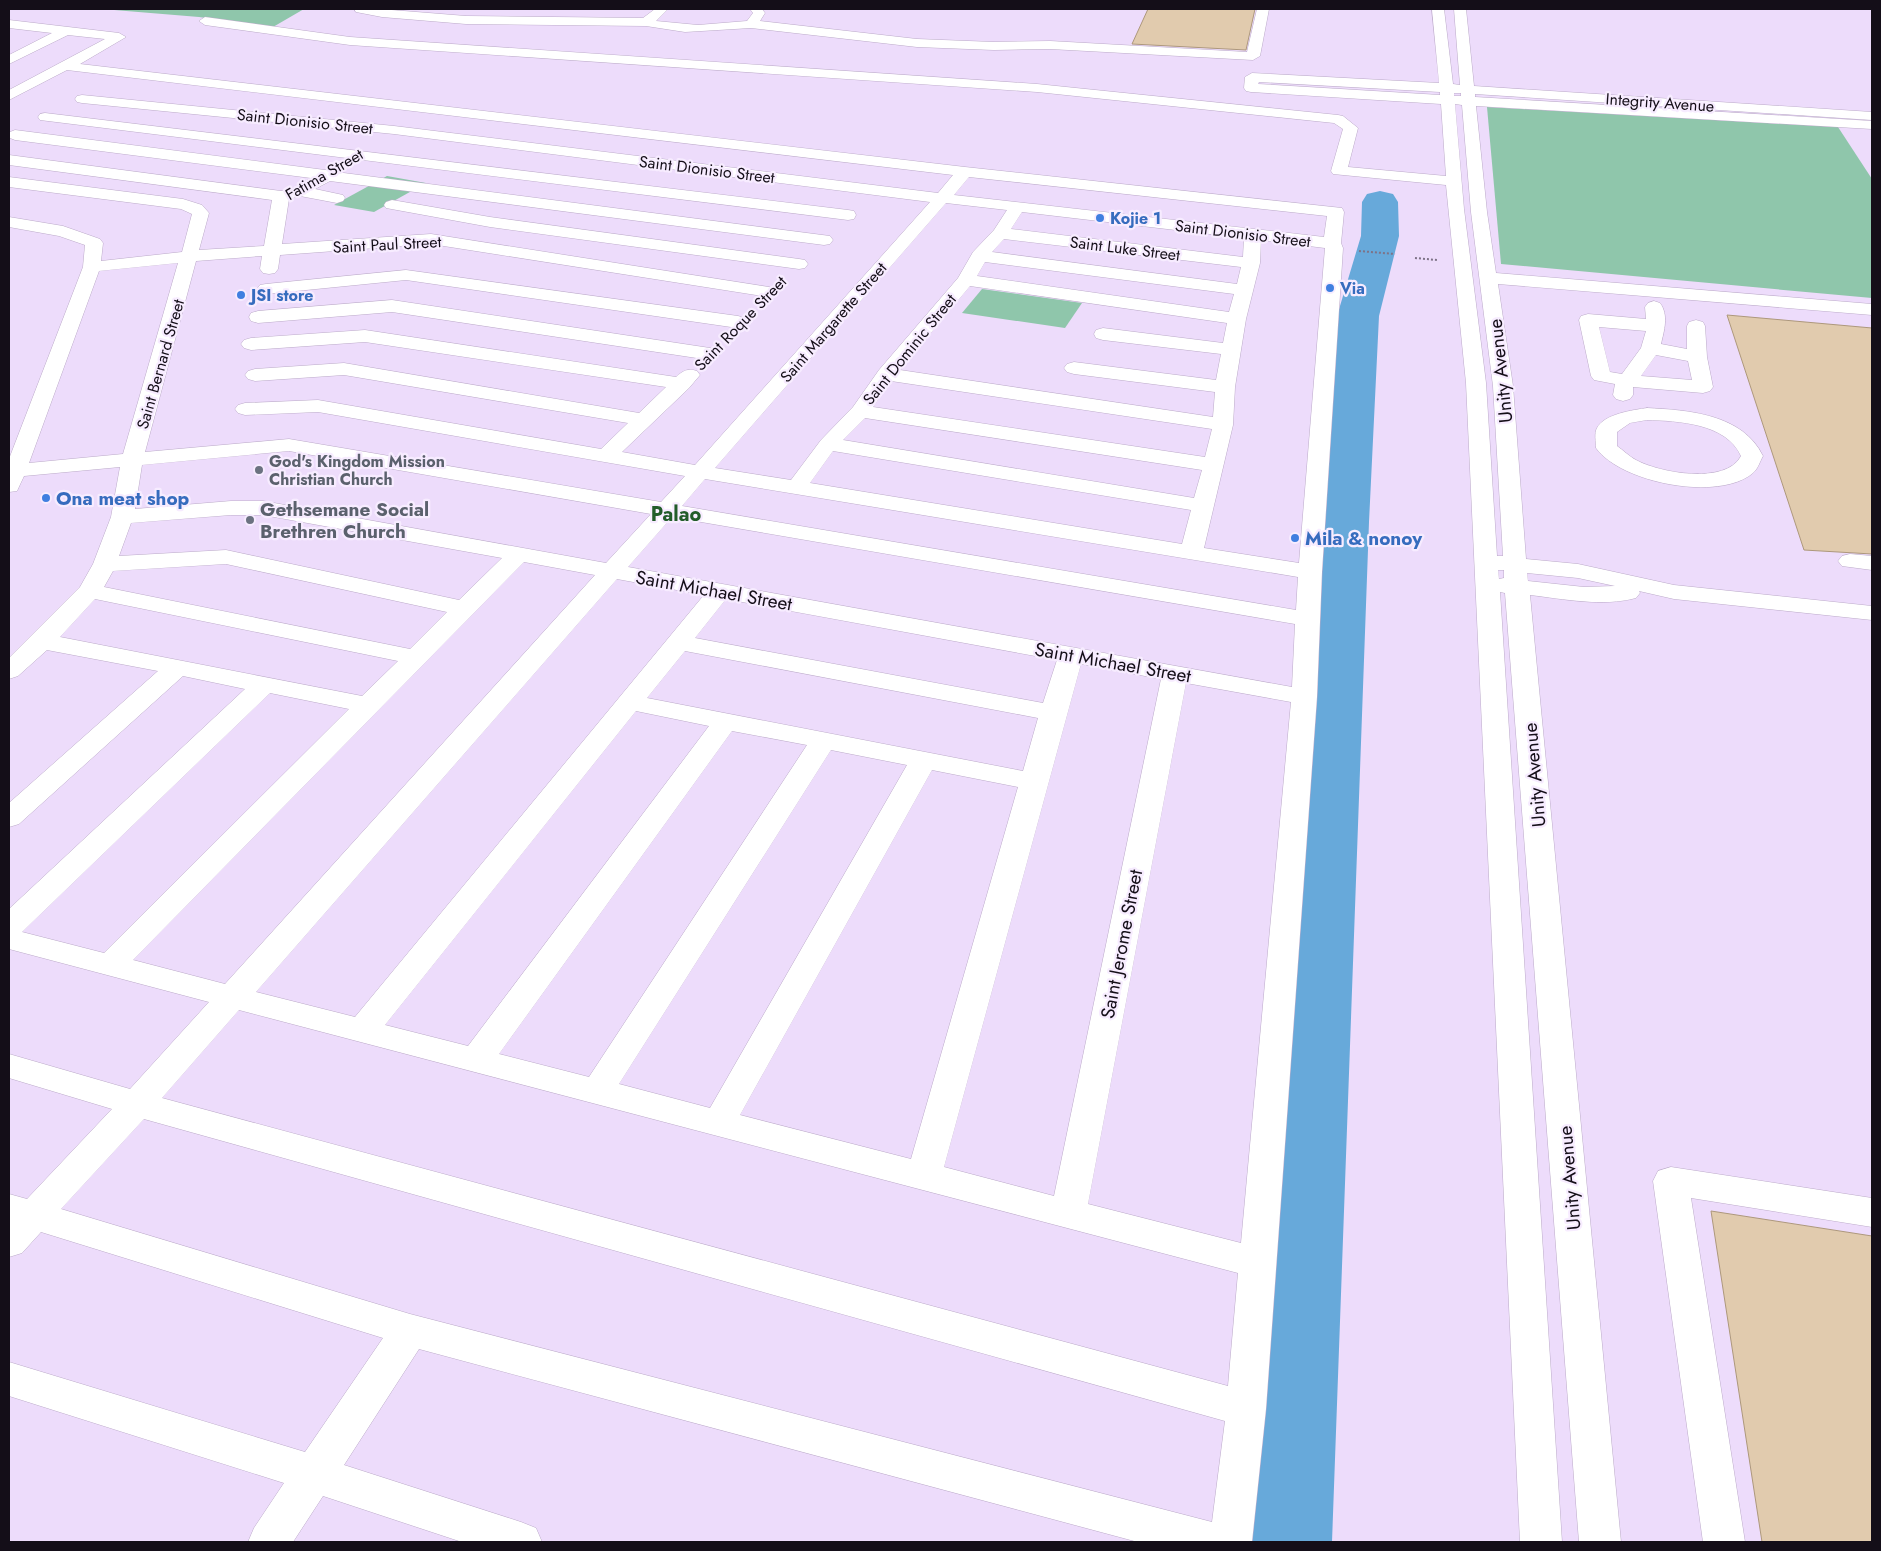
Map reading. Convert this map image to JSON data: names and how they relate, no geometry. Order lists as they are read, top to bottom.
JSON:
{
  "streets": {
    "street": [
      "Integrity Avenue",
      "Saint Dionisio Street",
      "Fatima Street",
      "Saint Paul Street",
      "Saint Luke Street",
      "Saint Margarette Street",
      "Saint Roque Street",
      "Saint Dominic Street",
      "Saint Bernard Street",
      "Unity Avenue",
      "Saint Michael Street",
      "Saint Jerome Street"
    ]
  },
  "crossings": [
    ["Integrity Avenue", "Unity Avenue"],
    ["Saint Dionisio Street", "Fatima Street"],
    ["Saint Dionisio Street", "Saint Margarette Street"],
    ["Saint Dionisio Street", "Saint Roque Street"],
    ["Saint Dionisio Street", "Saint Dominic Street"],
    ["Fatima Street", "Saint Paul Street"],
    ["Saint Paul Street", "Saint Roque Street"],
    ["Saint Paul Street", "Saint Bernard Street"],
    ["Saint Luke Street", "Saint Dominic Street"],
    ["Saint Margarette Street", "Saint Michael Street"],
    ["Saint Bernard Street", "Saint Michael Street"],
    ["Saint Michael Street", "Saint Jerome Street"]
  ],
  "districts": ["Palao"],
  "places": [
    "Kojie 1",
    "Via",
    "JSI store",
    "God's Kingdom Mission Christian Church",
    "Ona meat shop",
    "Gethsemane Social Brethren Church",
    "Mila & nonoy"
  ]
}
